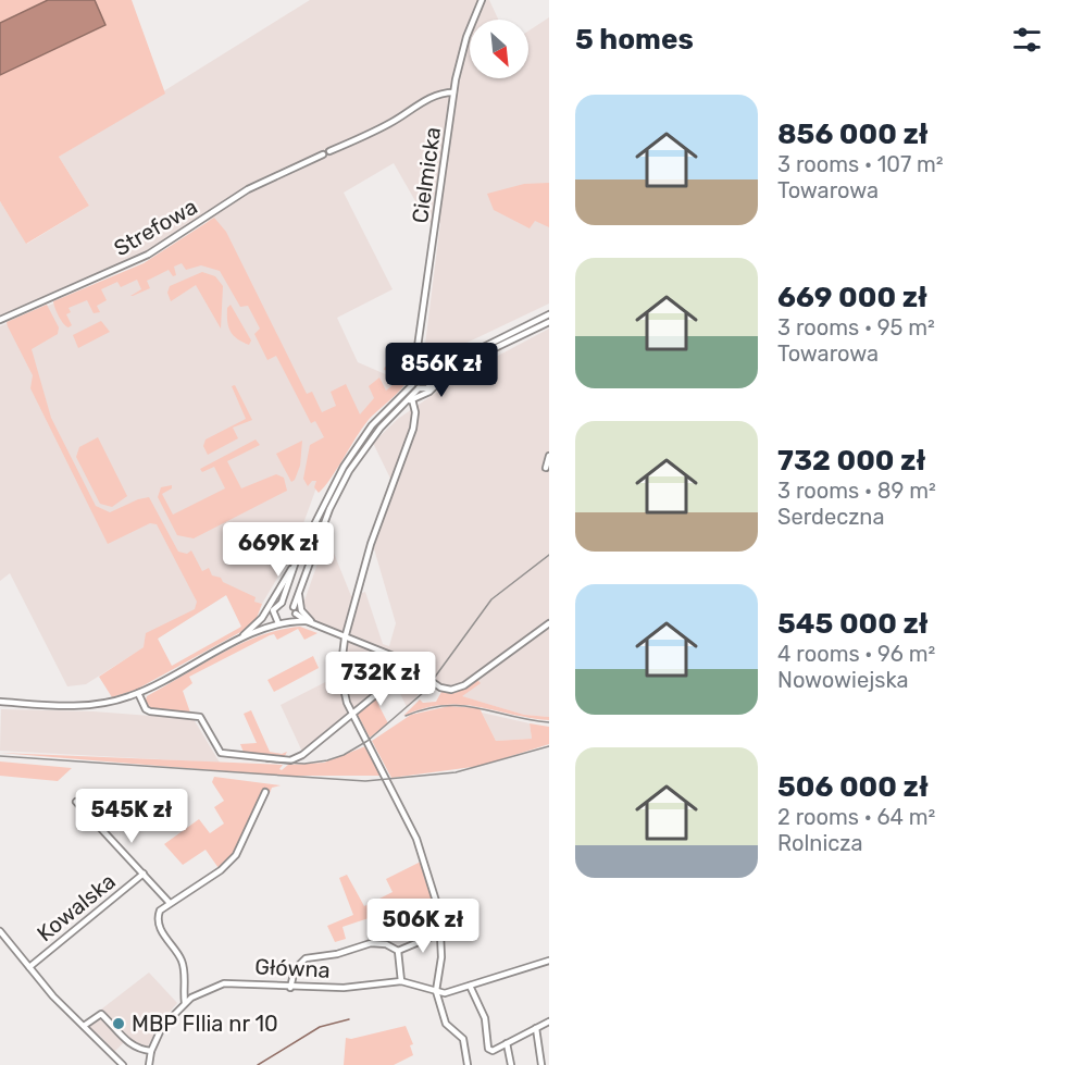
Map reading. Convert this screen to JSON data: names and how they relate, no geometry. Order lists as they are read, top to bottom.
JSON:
{
  "streets": {
    "street": [
      "Cielmicka",
      "Strefowa",
      "Kowalska",
      "Główna"
    ]
  },
  "places": ["MBP FIlia nr 10"],
  "north": "bottom right",
  "page": {
    "heading": "5 homes",
    "list": [
      {
        "name": "856 000 zł",
        "note": "3 rooms · 107 m² · Towarowa"
      },
      {
        "name": "669 000 zł",
        "note": "3 rooms · 95 m² · Towarowa"
      },
      {
        "name": "732 000 zł",
        "note": "3 rooms · 89 m² · Serdeczna"
      },
      {
        "name": "545 000 zł",
        "note": "4 rooms · 96 m² · Nowowiejska"
      },
      {
        "name": "506 000 zł",
        "note": "2 rooms · 64 m² · Rolnicza"
      }
    ],
    "price": [
      "856K zł",
      "669K zł",
      "732K zł",
      "545K zł",
      "506K zł"
    ]
  }
}
